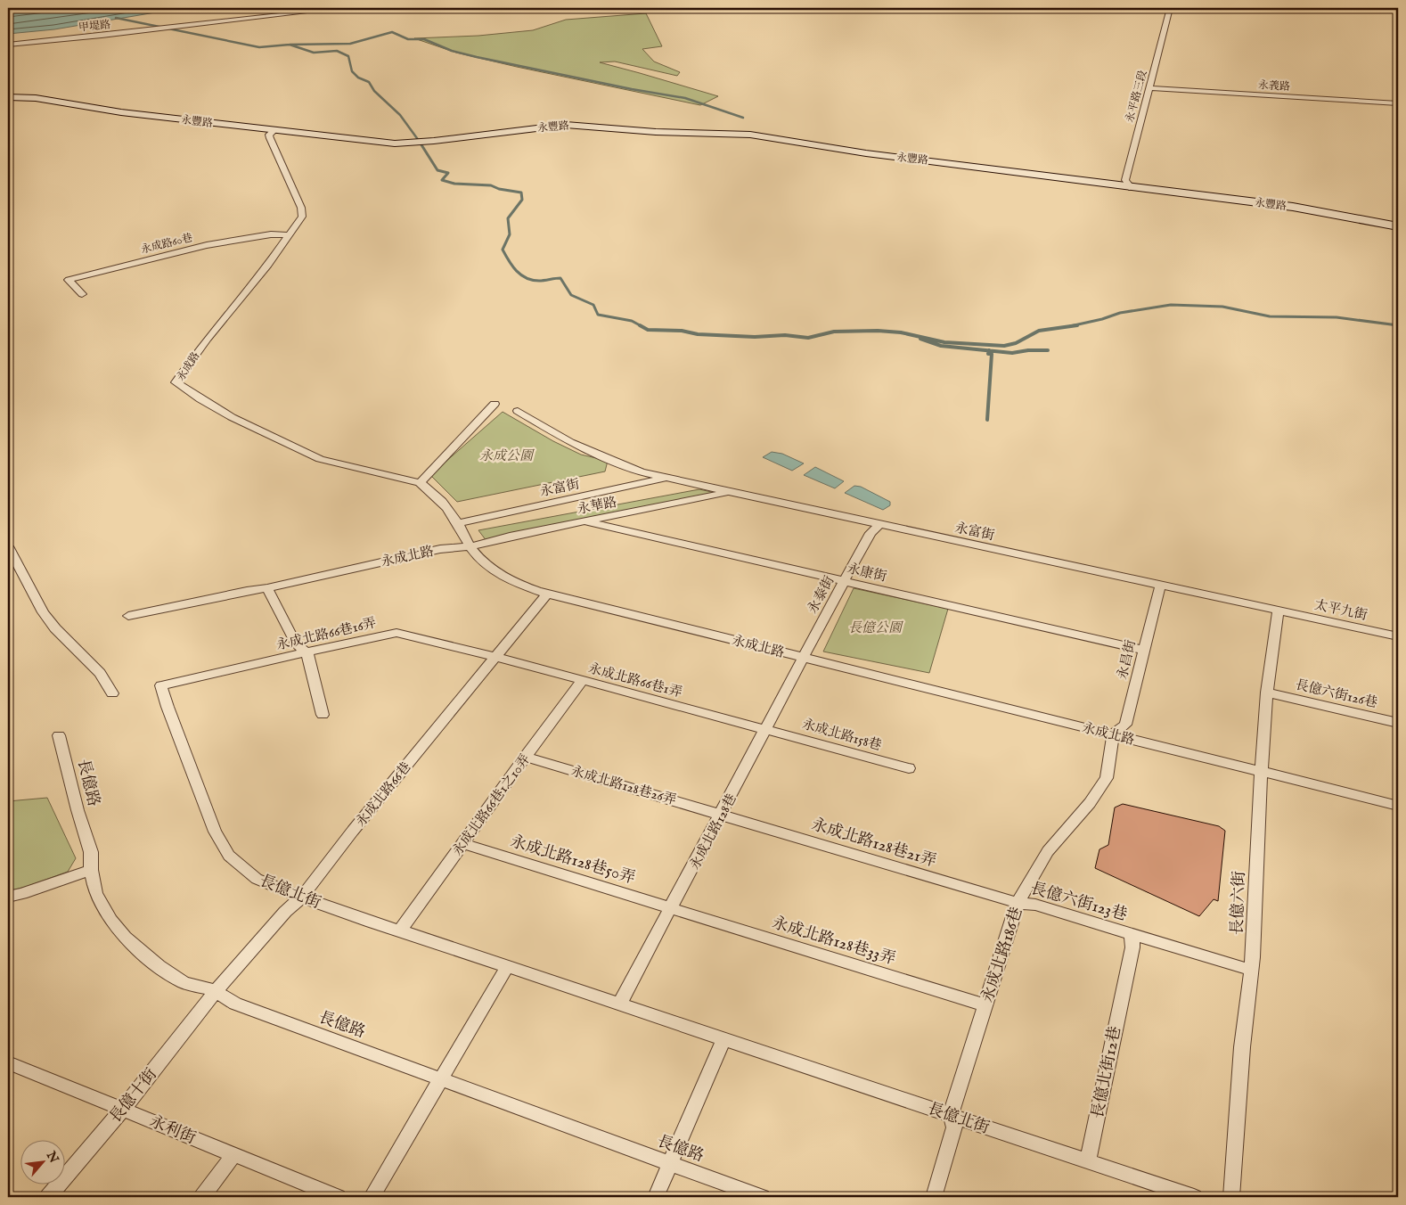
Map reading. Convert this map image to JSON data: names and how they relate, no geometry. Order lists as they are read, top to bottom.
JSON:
{
  "streets": {
    "street": [
      "甲堤路",
      "永義路",
      "永平路三段",
      "永豐路",
      "永成路60巷",
      "永成路",
      "永富街",
      "永華路",
      "永成北路",
      "永康街",
      "永泰街",
      "太平九街",
      "永成北路66巷16弄",
      "永昌街",
      "永成北路66巷1弄",
      "長億六街126巷",
      "永成北路158巷",
      "長億路",
      "永成北路128巷26弄",
      "永成北路66巷",
      "永成北路66巷1之10弄",
      "永成北路128巷",
      "永成北路128巷21弄",
      "永成北路128巷50弄",
      "長億北街",
      "長億六街123巷",
      "長億六街",
      "永成北路128巷33弄",
      "永成北路186巷",
      "長億北街12巷",
      "長億十街",
      "永利街"
    ]
  },
  "crossings": [
    ["永義路", "永平路三段"],
    ["永平路三段", "永豐路"],
    ["永豐路", "永成路"],
    ["永成路60巷", "永成路"],
    ["永成路", "永富街"],
    ["永成路", "永華路"],
    ["永成路", "永成北路"],
    ["永富街", "永華路"],
    ["永富街", "永泰街"],
    ["永富街", "太平九街"],
    ["永富街", "永昌街"],
    ["永富街", "長億六街"],
    ["永華路", "永成北路"],
    ["永華路", "永康街"],
    ["永成北路", "永泰街"],
    ["永成北路", "永昌街"],
    ["永成北路", "永成北路66巷"],
    ["永成北路", "永成北路128巷"],
    ["永成北路", "長億六街"],
    ["永成北路", "永成北路186巷"],
    ["永康街", "永泰街"],
    ["永康街", "永昌街"],
    ["永泰街", "永成北路128巷"],
    ["太平九街", "長億六街"],
    ["永成北路66巷16弄", "永成北路66巷1弄"],
    ["永成北路66巷16弄", "永成北路66巷"],
    ["永成北路66巷16弄", "長億北街"],
    ["永昌街", "永成北路186巷"],
    ["永成北路66巷1弄", "永成北路158巷"],
    ["永成北路66巷1弄", "永成北路66巷"],
    ["永成北路66巷1弄", "永成北路66巷1之10弄"],
    ["永成北路66巷1弄", "永成北路128巷"],
    ["長億六街126巷", "長億六街"],
    ["永成北路158巷", "永成北路128巷"],
    ["長億路", "永成北路66巷"],
    ["長億路", "長億十街"],
    ["永成北路128巷26弄", "永成北路66巷1之10弄"],
    ["永成北路128巷26弄", "永成北路128巷"],
    ["永成北路128巷26弄", "永成北路128巷21弄"],
    ["永成北路66巷", "長億北街"],
    ["永成北路66巷", "長億十街"],
    ["永成北路66巷1之10弄", "永成北路128巷50弄"],
    ["永成北路66巷1之10弄", "長億北街"],
    ["永成北路128巷", "永成北路128巷21弄"],
    ["永成北路128巷", "永成北路128巷50弄"],
    ["永成北路128巷", "長億北街"],
    ["永成北路128巷", "永成北路128巷33弄"],
    ["永成北路128巷21弄", "長億六街123巷"],
    ["永成北路128巷21弄", "永成北路186巷"],
    ["永成北路128巷50弄", "永成北路128巷33弄"],
    ["長億北街", "永成北路186巷"],
    ["長億北街", "長億北街12巷"],
    ["長億六街123巷", "長億六街"],
    ["長億六街123巷", "永成北路186巷"],
    ["長億六街123巷", "長億北街12巷"],
    ["永成北路128巷33弄", "永成北路186巷"],
    ["長億十街", "永利街"]
  ],
  "parks": ["永成公園", "長億公園"],
  "north": "top right"
}
